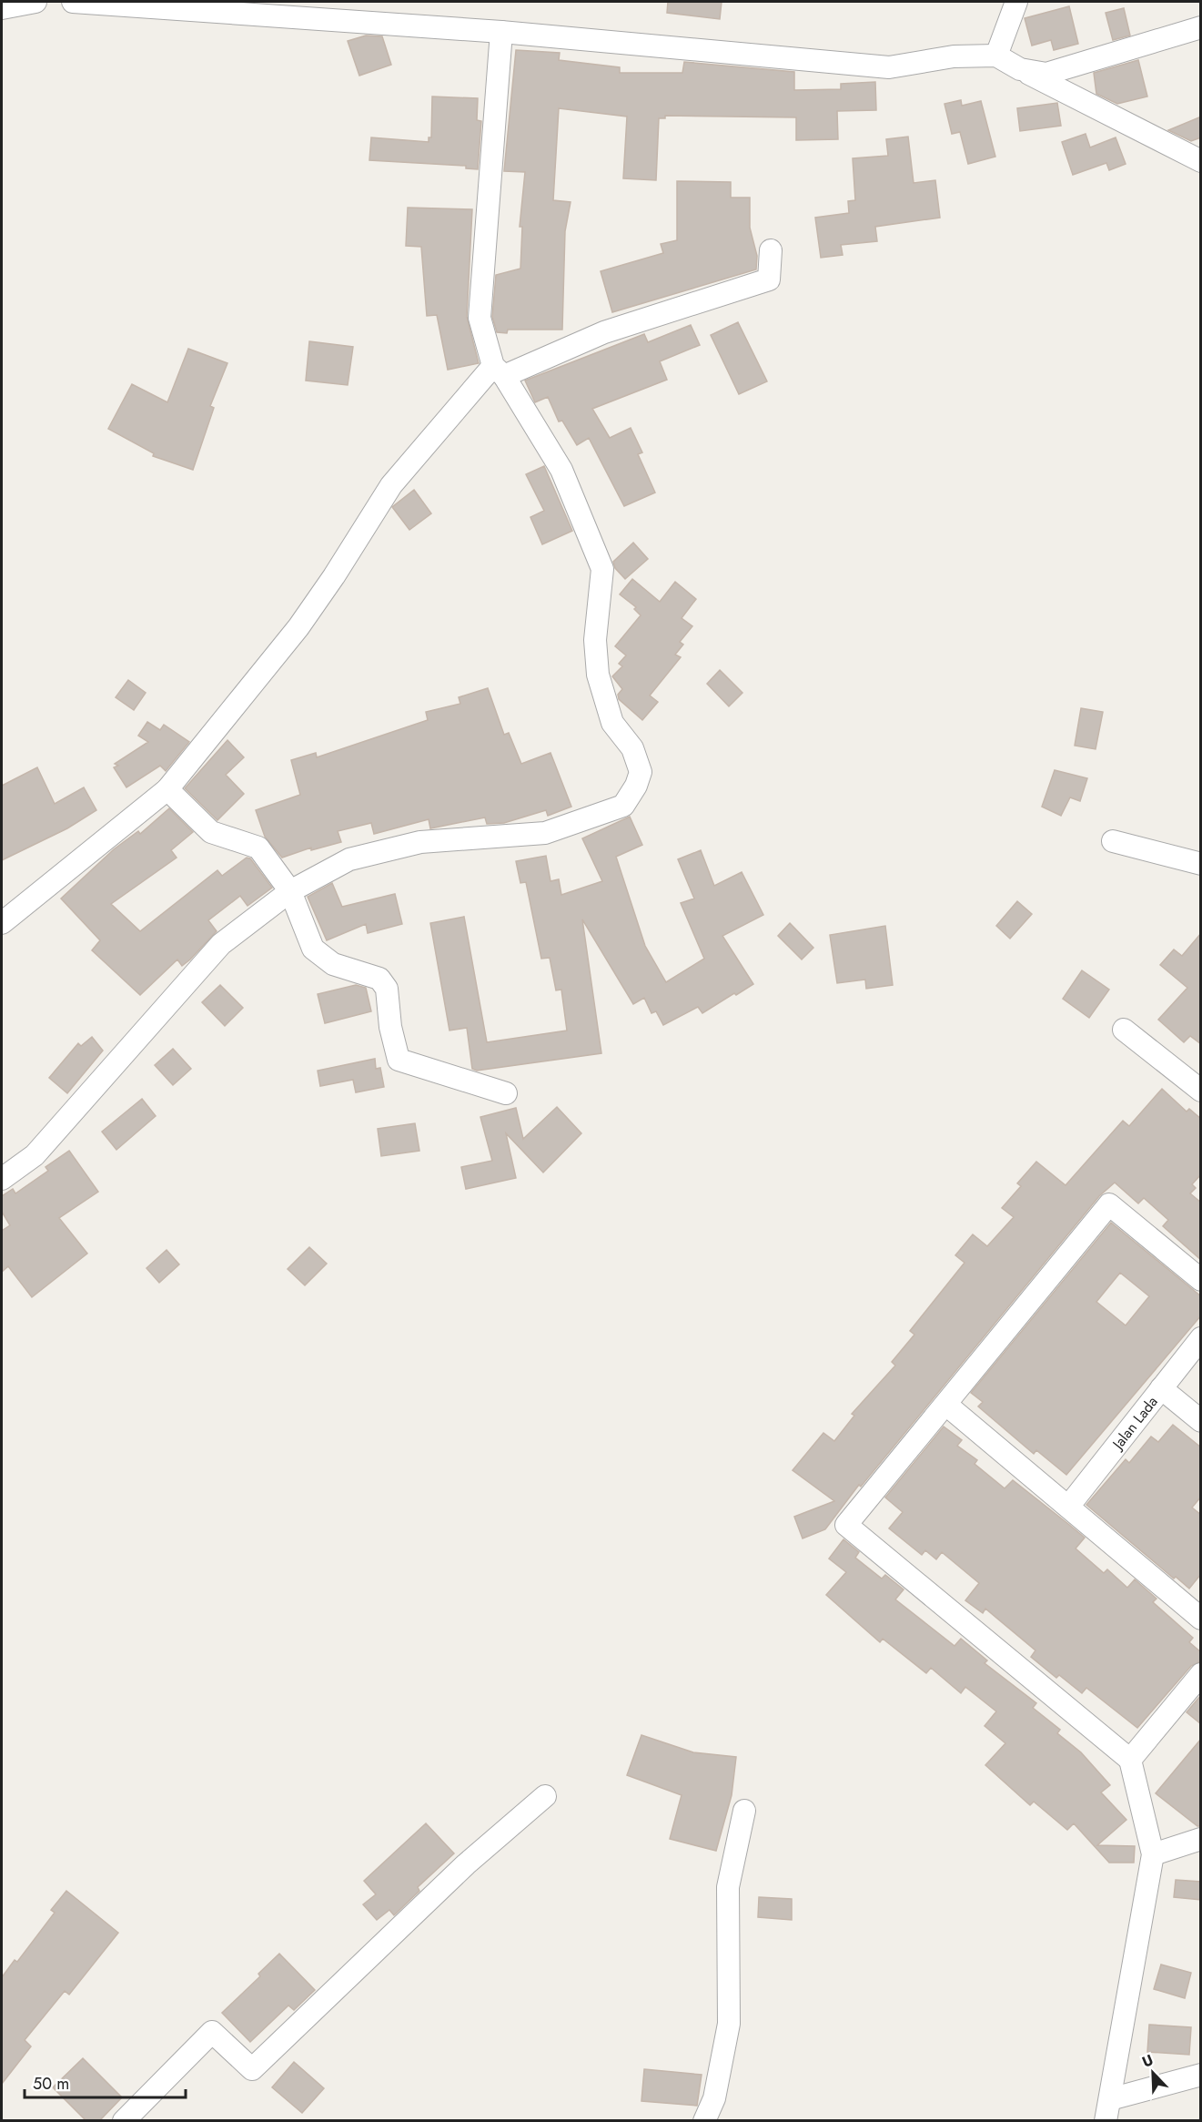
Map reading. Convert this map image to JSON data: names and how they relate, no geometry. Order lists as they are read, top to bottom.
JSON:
{
  "streets": {
    "street": ["Jalan Lada"]
  },
  "scale_bar": "50 m",
  "north": "top left"
}
